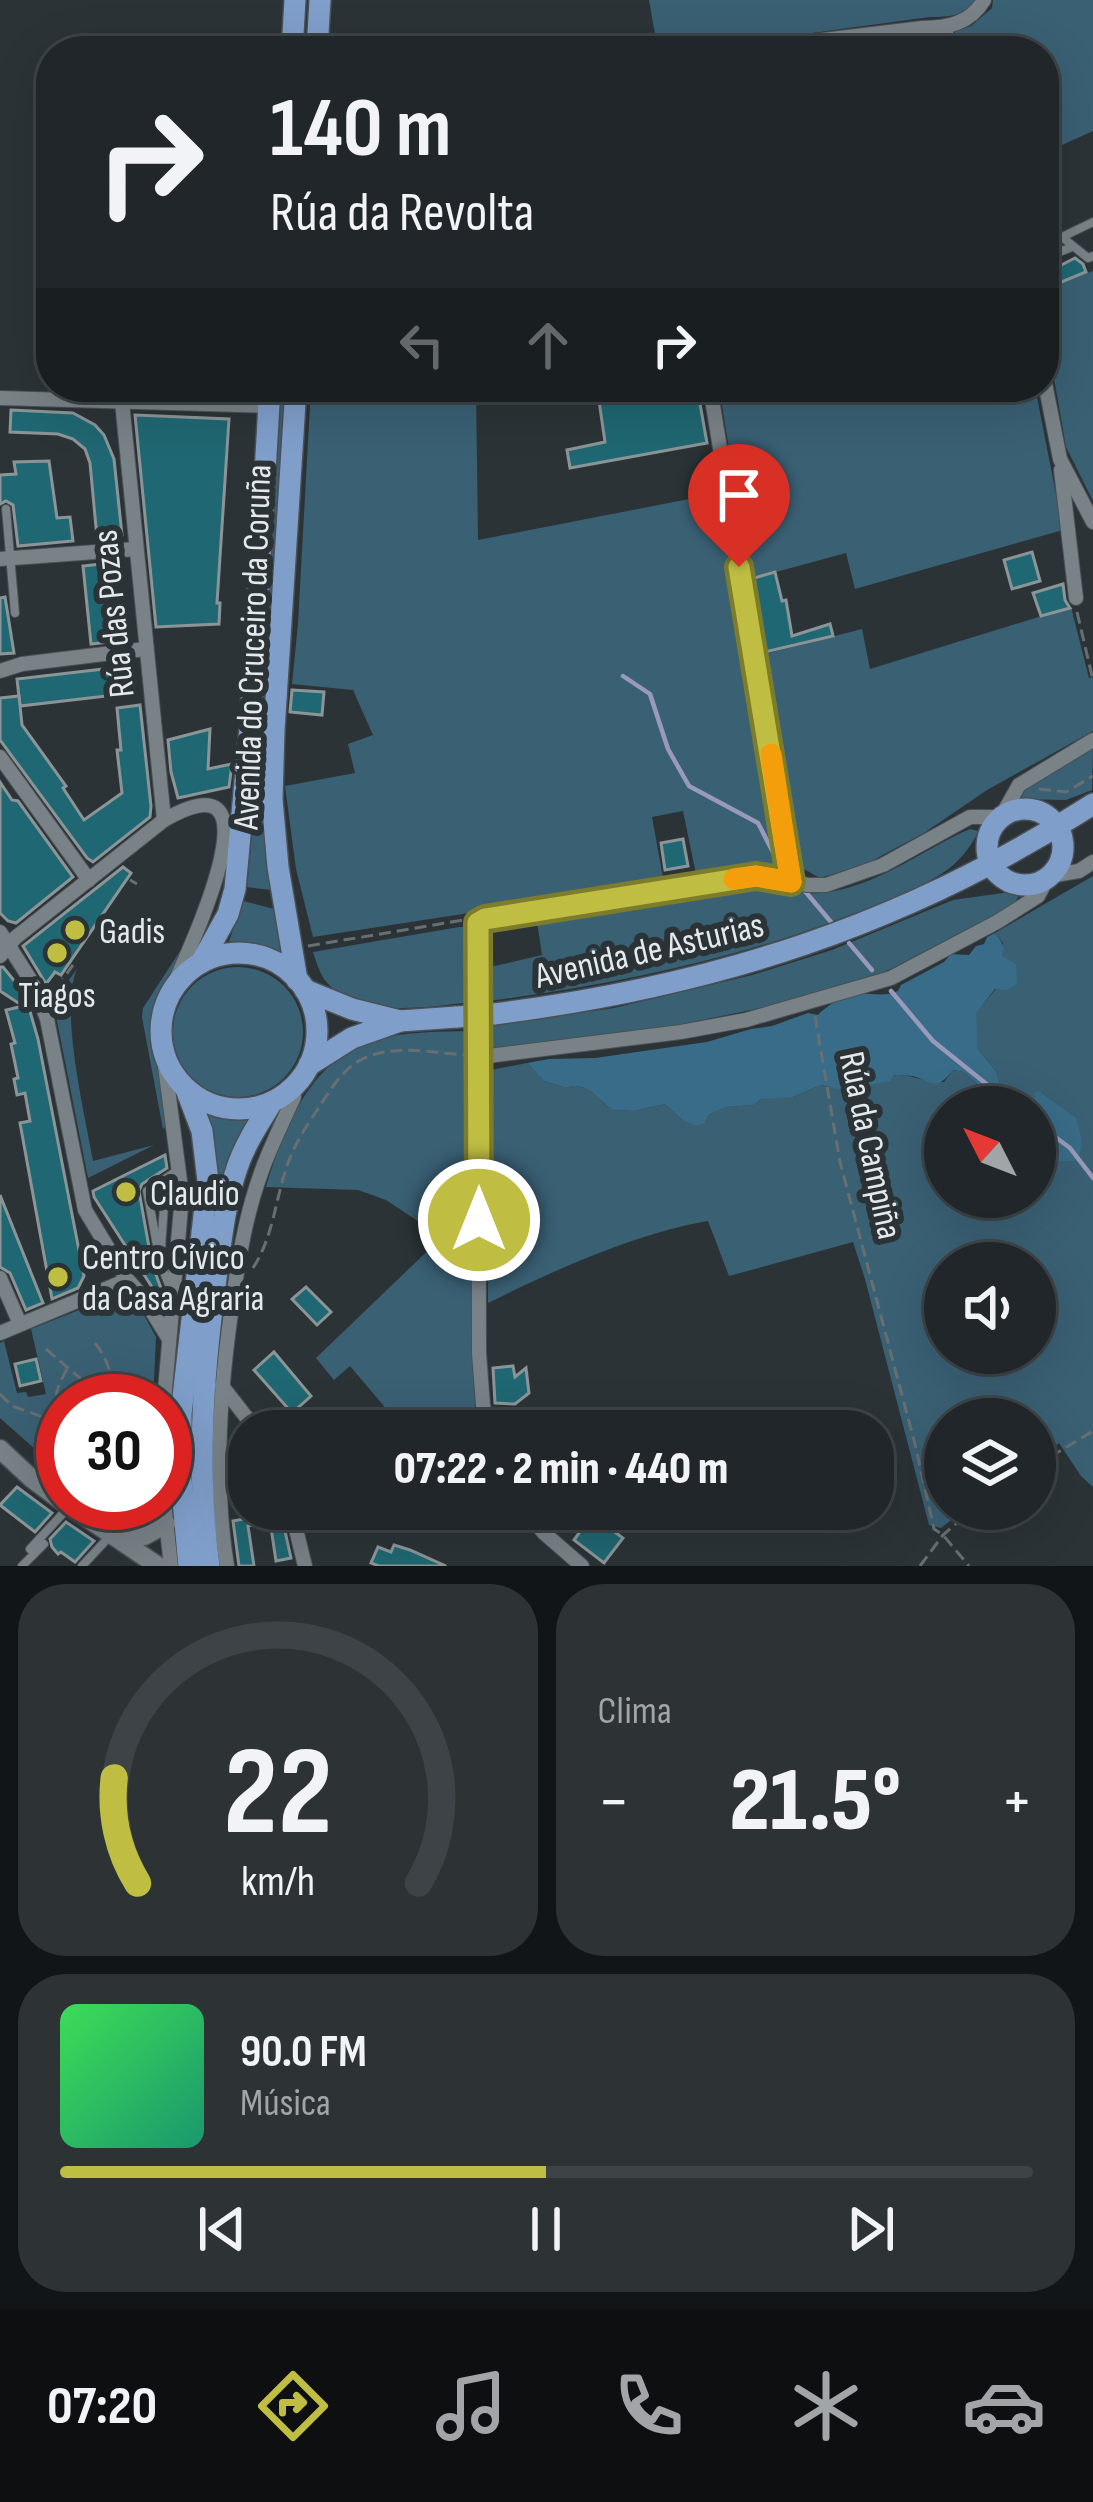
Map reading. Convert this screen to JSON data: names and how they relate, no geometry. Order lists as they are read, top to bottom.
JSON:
{
  "streets": {
    "main road": ["Avenida do Cruceiro da Coruña", "Avenida de Asturias"],
    "street": ["Rúa das Pozas"],
    "path": ["Rúa da Campiña"]
  },
  "crossings": [
    ["Avenida do Cruceiro da Coruña", "Avenida de Asturias"]
  ],
  "places": [
    "Gadis",
    "Tiagos",
    "Claudio",
    "Centro Cívico da Casa Agraria"
  ],
  "north": "top left",
  "page": {
    "turn": ["140 m", "Rúa da Revolta"],
    "limit": "30",
    "trip": "07:22 · 2 min · 440 m",
    "tile": "Clima",
    "heat": ["−", "21.5°", "+"],
    "song": ["90.0 FM", "Música"],
    "tabs": "07:20",
    "gauge": ["22", "km/h"]
  }
}
